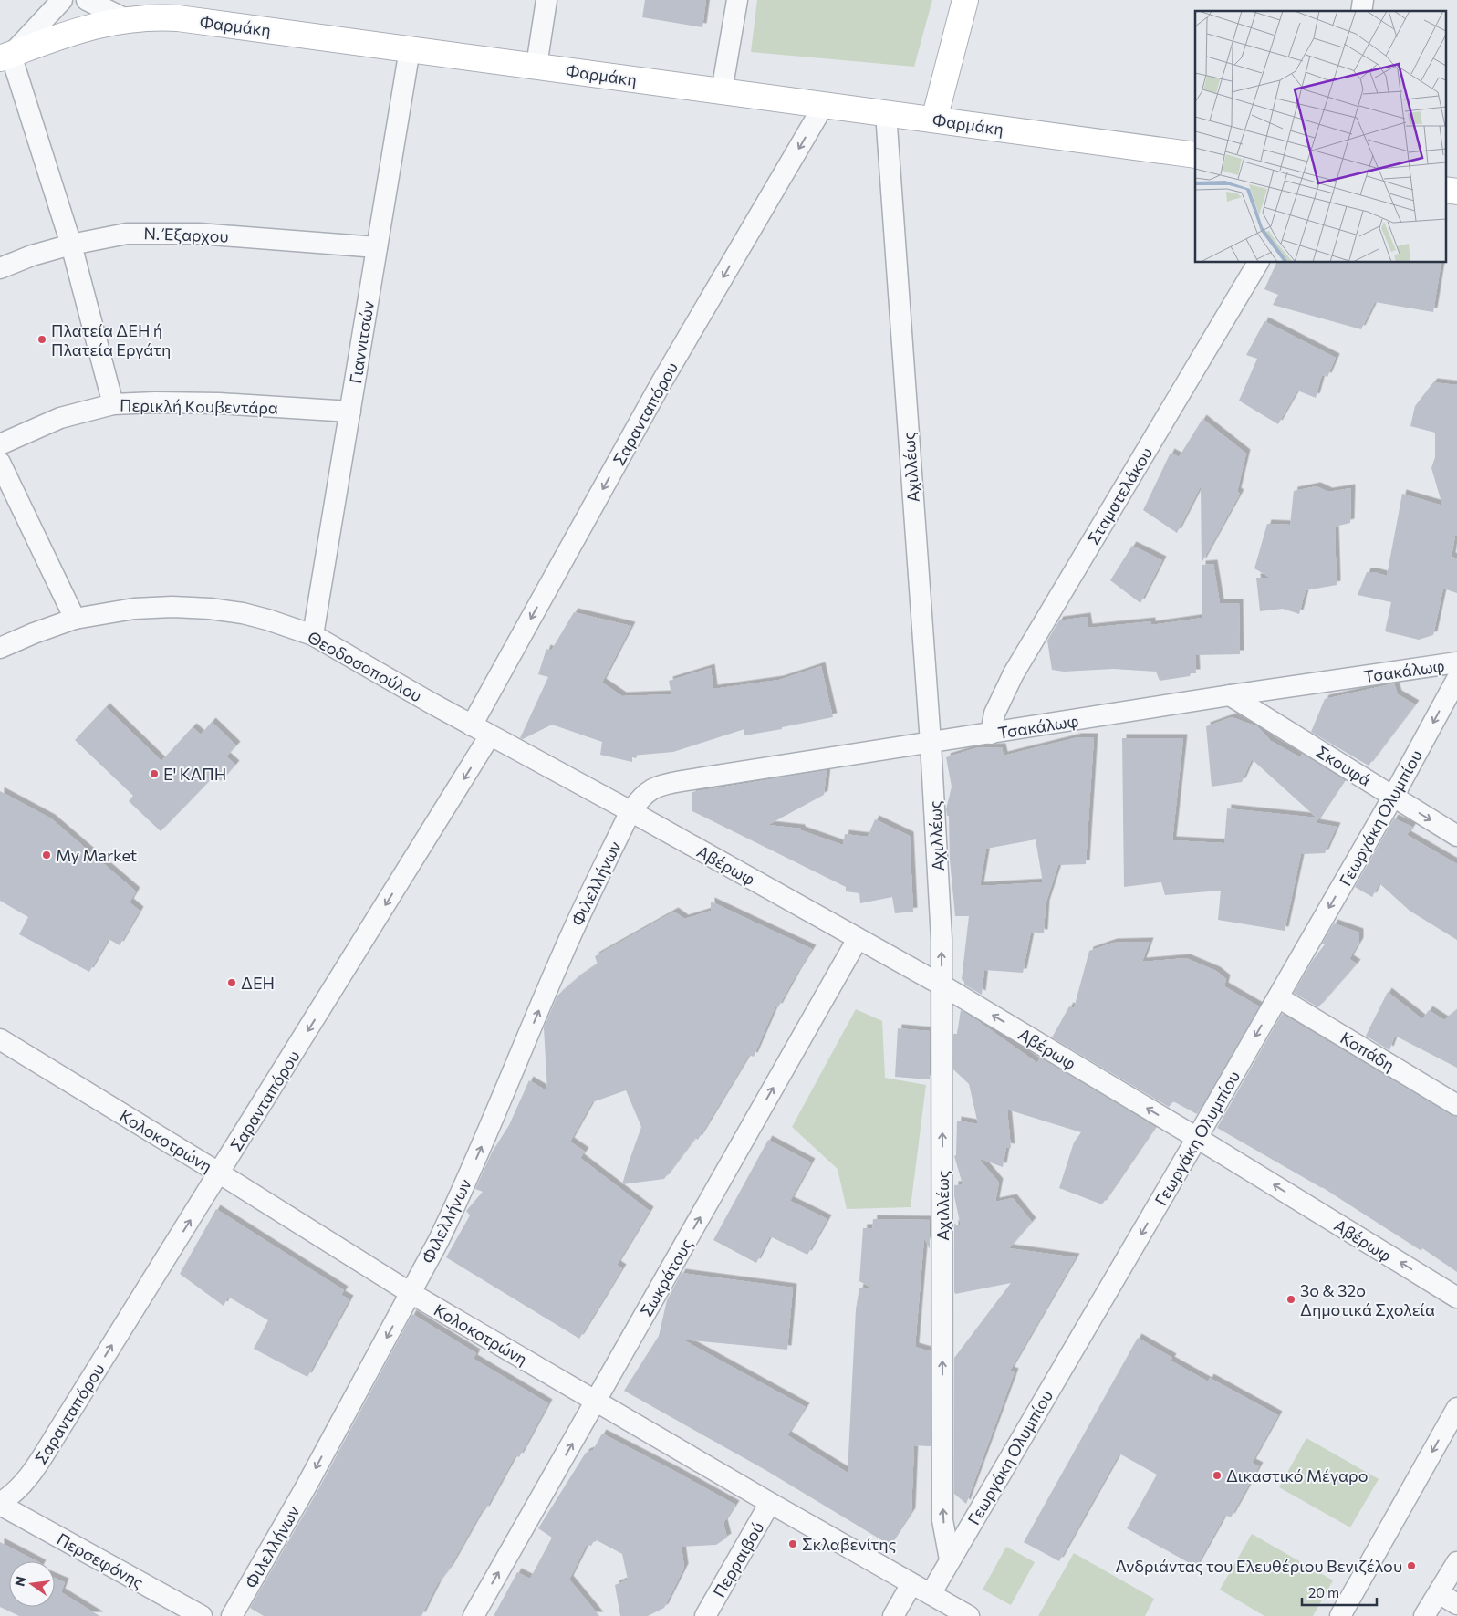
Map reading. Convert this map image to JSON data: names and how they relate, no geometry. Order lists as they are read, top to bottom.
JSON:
{
  "streets": {
    "street": [
      "Φαρμάκη",
      "Ν. Έξαρχου",
      "Γιαννιτσών",
      "Περικλή Κουβεντάρα",
      "Σαρανταπόρου",
      "Αχιλλέως",
      "Σταματελάκου",
      "Θεοδοσοπούλου",
      "Τσακάλωφ",
      "Σκουφά",
      "Γεωργάκη Ολυμπίου",
      "Αβέρωφ",
      "Φιλελλήνων",
      "Κοπάδη",
      "Κολοκοτρώνη",
      "Σωκράτους",
      "Περραιβού",
      "Περσεφόνης"
    ]
  },
  "crossings": [
    ["Φαρμάκη", "Γιαννιτσών"],
    ["Φαρμάκη", "Σαρανταπόρου"],
    ["Φαρμάκη", "Αχιλλέως"],
    ["Ν. Έξαρχου", "Γιαννιτσών"],
    ["Γιαννιτσών", "Περικλή Κουβεντάρα"],
    ["Γιαννιτσών", "Θεοδοσοπούλου"],
    ["Σαρανταπόρου", "Θεοδοσοπούλου"],
    ["Σαρανταπόρου", "Κολοκοτρώνη"],
    ["Σαρανταπόρου", "Περσεφόνης"],
    ["Αχιλλέως", "Τσακάλωφ"],
    ["Αχιλλέως", "Γεωργάκη Ολυμπίου"],
    ["Αχιλλέως", "Αβέρωφ"],
    ["Σταματελάκου", "Τσακάλωφ"],
    ["Θεοδοσοπούλου", "Τσακάλωφ"],
    ["Θεοδοσοπούλου", "Αβέρωφ"],
    ["Θεοδοσοπούλου", "Φιλελλήνων"],
    ["Τσακάλωφ", "Σκουφά"],
    ["Τσακάλωφ", "Αβέρωφ"],
    ["Τσακάλωφ", "Φιλελλήνων"],
    ["Σκουφά", "Γεωργάκη Ολυμπίου"],
    ["Γεωργάκη Ολυμπίου", "Αβέρωφ"],
    ["Γεωργάκη Ολυμπίου", "Κοπάδη"],
    ["Γεωργάκη Ολυμπίου", "Κολοκοτρώνη"],
    ["Αβέρωφ", "Φιλελλήνων"],
    ["Αβέρωφ", "Σωκράτους"],
    ["Φιλελλήνων", "Κολοκοτρώνη"],
    ["Κολοκοτρώνη", "Σωκράτους"],
    ["Κολοκοτρώνη", "Περραιβού"]
  ],
  "one_way": [
    "Αχιλλέως",
    "Γεωργάκη Ολυμπίου",
    "Αβέρωφ",
    "Σωκράτους"
  ],
  "places": [
    "Πλατεία ΔΕΗ ή Πλατεία Εργάτη",
    "Ε' ΚΑΠΗ",
    "My Market",
    "ΔΕΗ",
    "3ο & 32ο Δημοτικά Σχολεία",
    "Δικαστικό Μέγαρο",
    "Σκλαβενίτης",
    "Ανδριάντας του Ελευθέριου Βενιζέλου"
  ],
  "scale_bar": "20 m",
  "north": "left"
}
